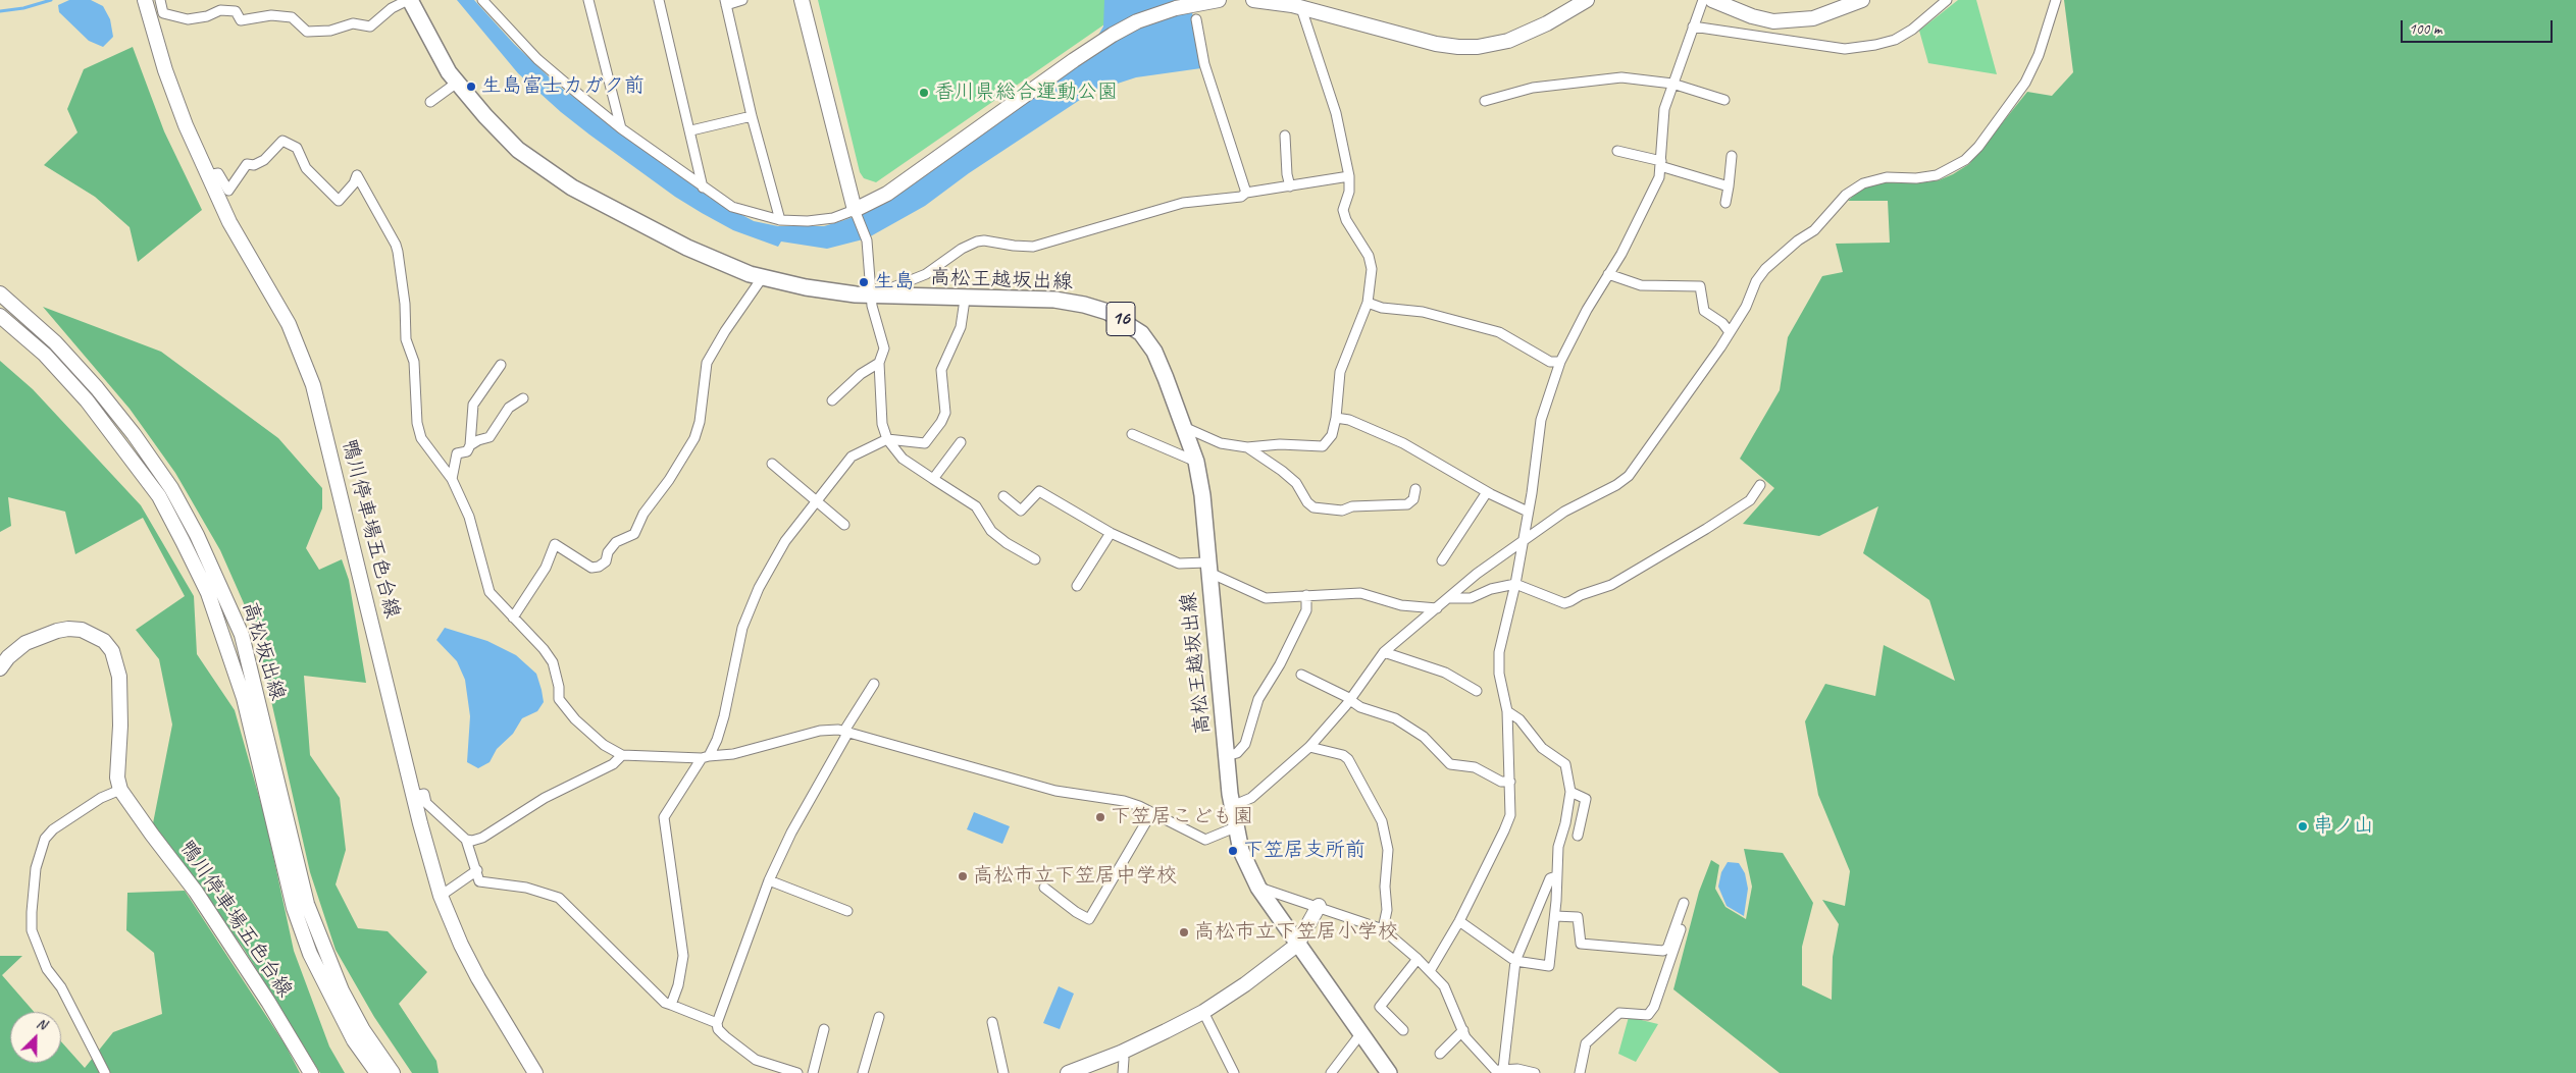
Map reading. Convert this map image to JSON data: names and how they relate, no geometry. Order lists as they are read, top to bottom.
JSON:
{
  "streets": {
    "main road": [
      "高松王越坂出線",
      "16",
      "鴨川停車場五色台線",
      "高松坂出線"
    ]
  },
  "places": [
    "生島富士カガク前",
    "香川県総合運動公園",
    "生島",
    "下笠居こども園",
    "串ノ山",
    "下笠居支所前",
    "高松市立下笠居中学校",
    "高松市立下笠居小学校"
  ],
  "scale_bar": "100 m",
  "north": "top right"
}
